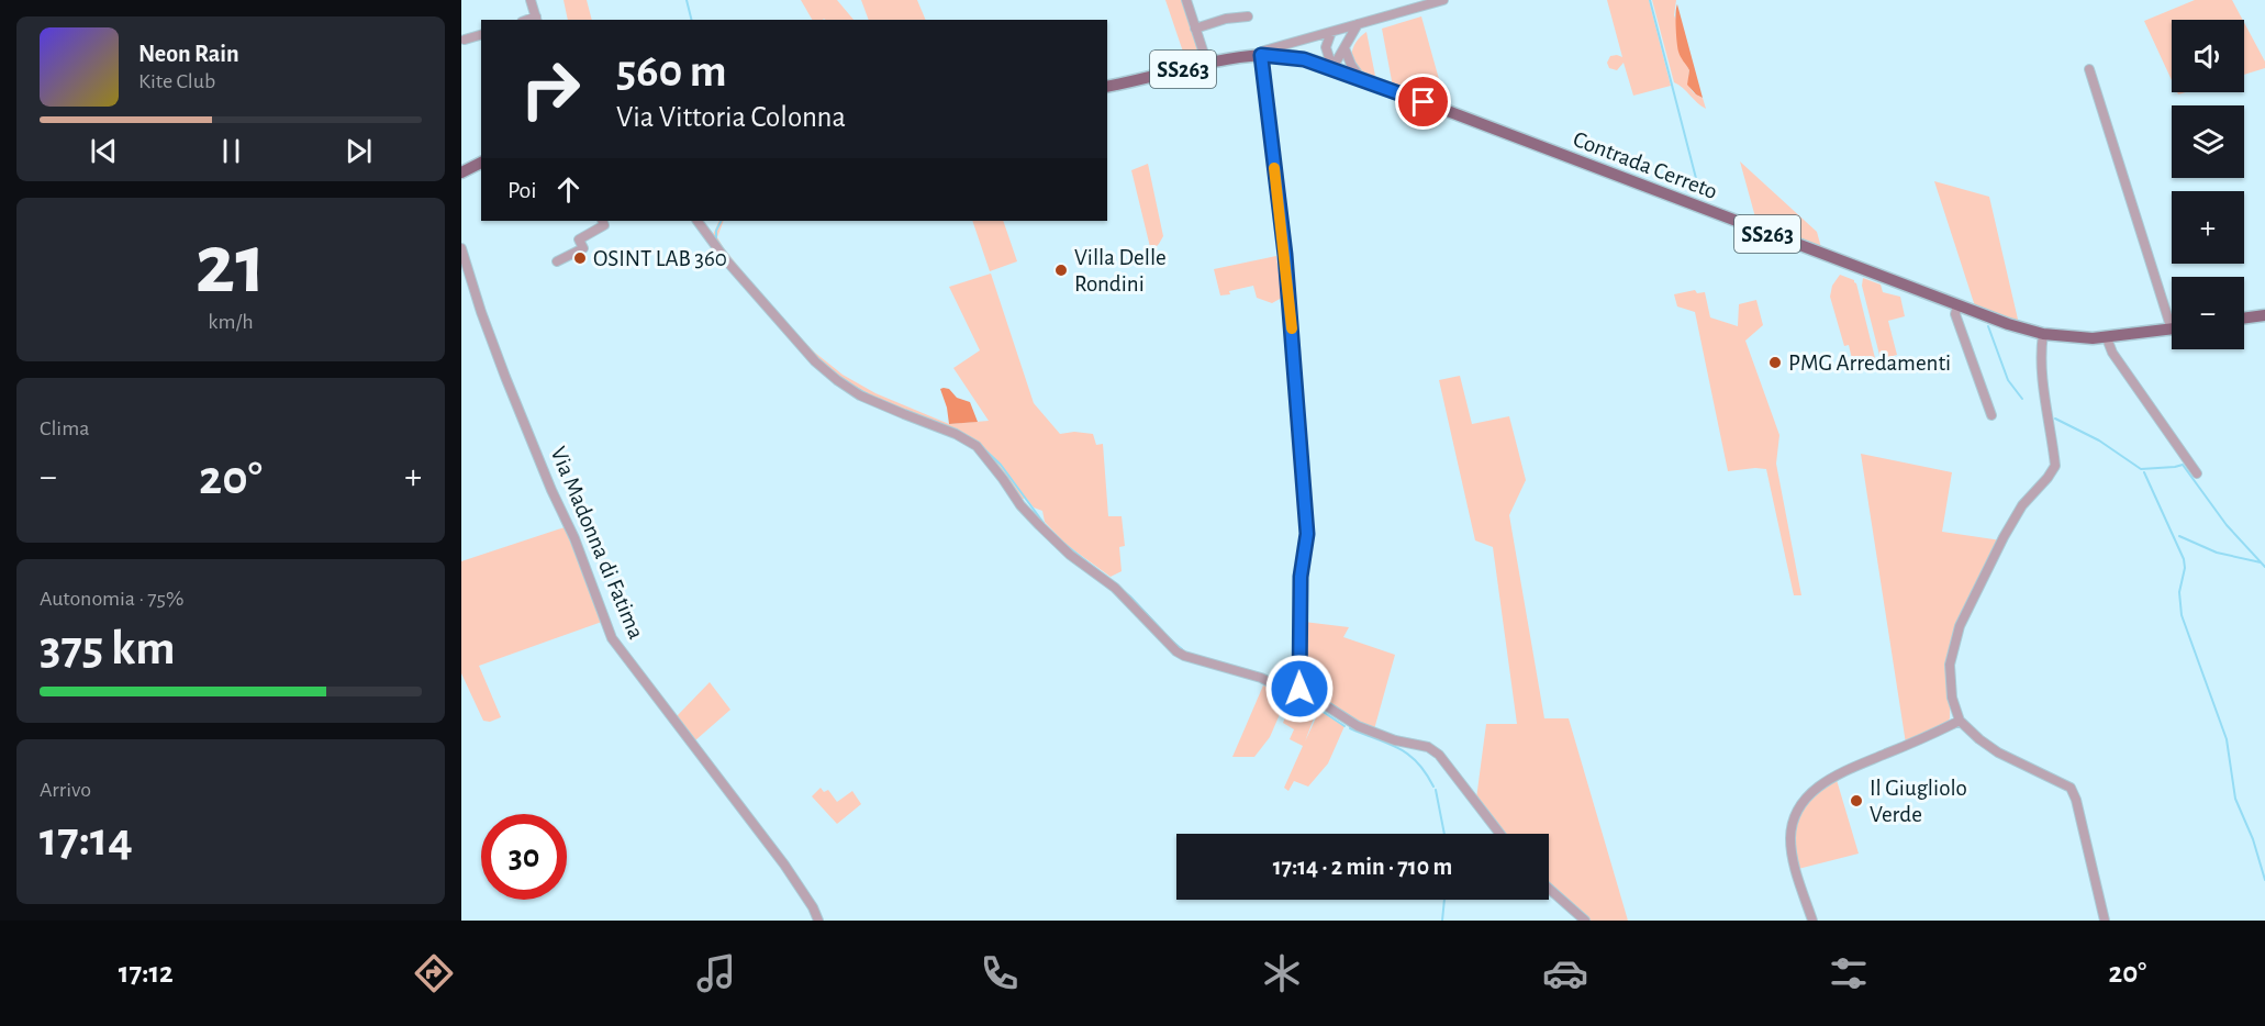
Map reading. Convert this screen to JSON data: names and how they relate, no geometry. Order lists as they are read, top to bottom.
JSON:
{
  "streets": {
    "main road": ["SS263", "Contrada Cerreto"],
    "street": ["Via Madonna di Fatima"]
  },
  "crossings": [
    ["SS263", "Contrada Cerreto"]
  ],
  "places": [
    "OSINT LAB 360",
    "Villa Delle Rondini",
    "PMG Arredamenti",
    "Il Giugliolo Verde"
  ],
  "page": {
    "map_buttons": ["+", "−"],
    "turn": ["560 m", "Via Vittoria Colonna"],
    "song": ["Neon Rain", "Kite Club"],
    "then": "Poi",
    "tile": [
      ["21", "km/h"],
      "Clima",
      ["Autonomia · 75%", "375 km"],
      ["Arrivo", "17:14"]
    ],
    "heat": ["−", "20°", "+"],
    "limit": "30",
    "trip": "17:14 · 2 min · 710 m",
    "tabs": ["17:12", "20°"]
  }
}
